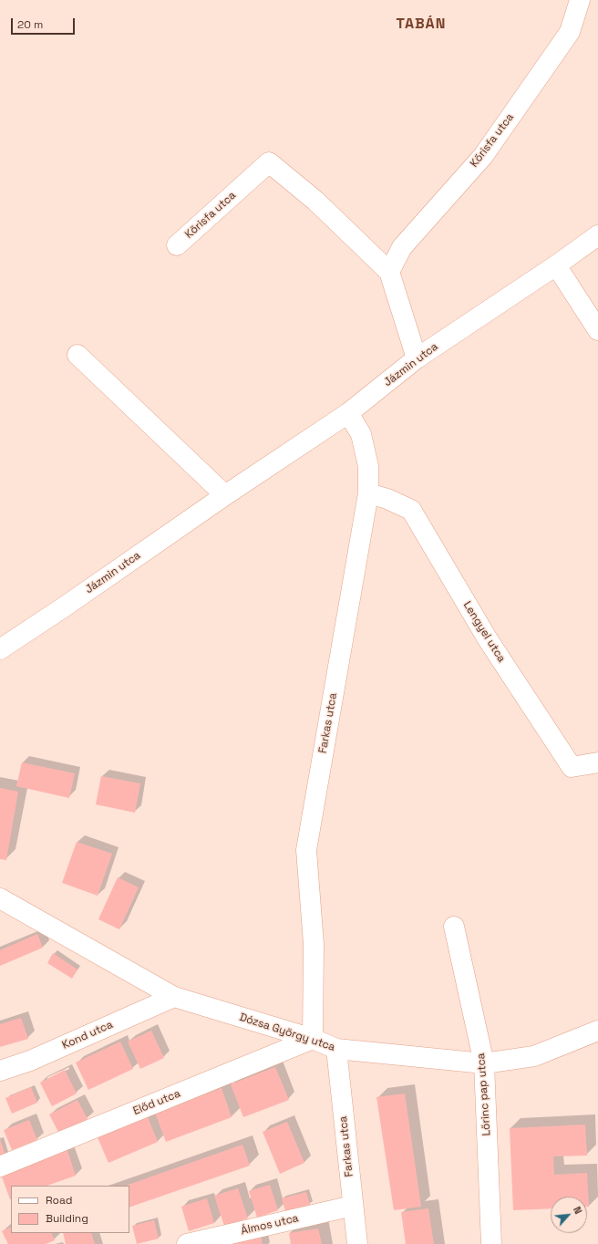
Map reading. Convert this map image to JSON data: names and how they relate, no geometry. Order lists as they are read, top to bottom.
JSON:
{
  "streets": {
    "street": [
      "Kőrisfa utca",
      "Jázmin utca",
      "Lengyel utca",
      "Farkas utca",
      "Dózsa György utca",
      "Kond utca",
      "Lőrinc pap utca",
      "Előd utca",
      "Álmos utca"
    ]
  },
  "crossings": [
    ["Kőrisfa utca", "Jázmin utca"],
    ["Jázmin utca", "Farkas utca"],
    ["Lengyel utca", "Farkas utca"],
    ["Farkas utca", "Dózsa György utca"],
    ["Farkas utca", "Előd utca"],
    ["Farkas utca", "Álmos utca"],
    ["Dózsa György utca", "Kond utca"],
    ["Dózsa György utca", "Lőrinc pap utca"],
    ["Dózsa György utca", "Előd utca"]
  ],
  "districts": ["TABÁN"],
  "legend": ["Road", "Building"],
  "scale_bar": "20 m",
  "north": "top right"
}
